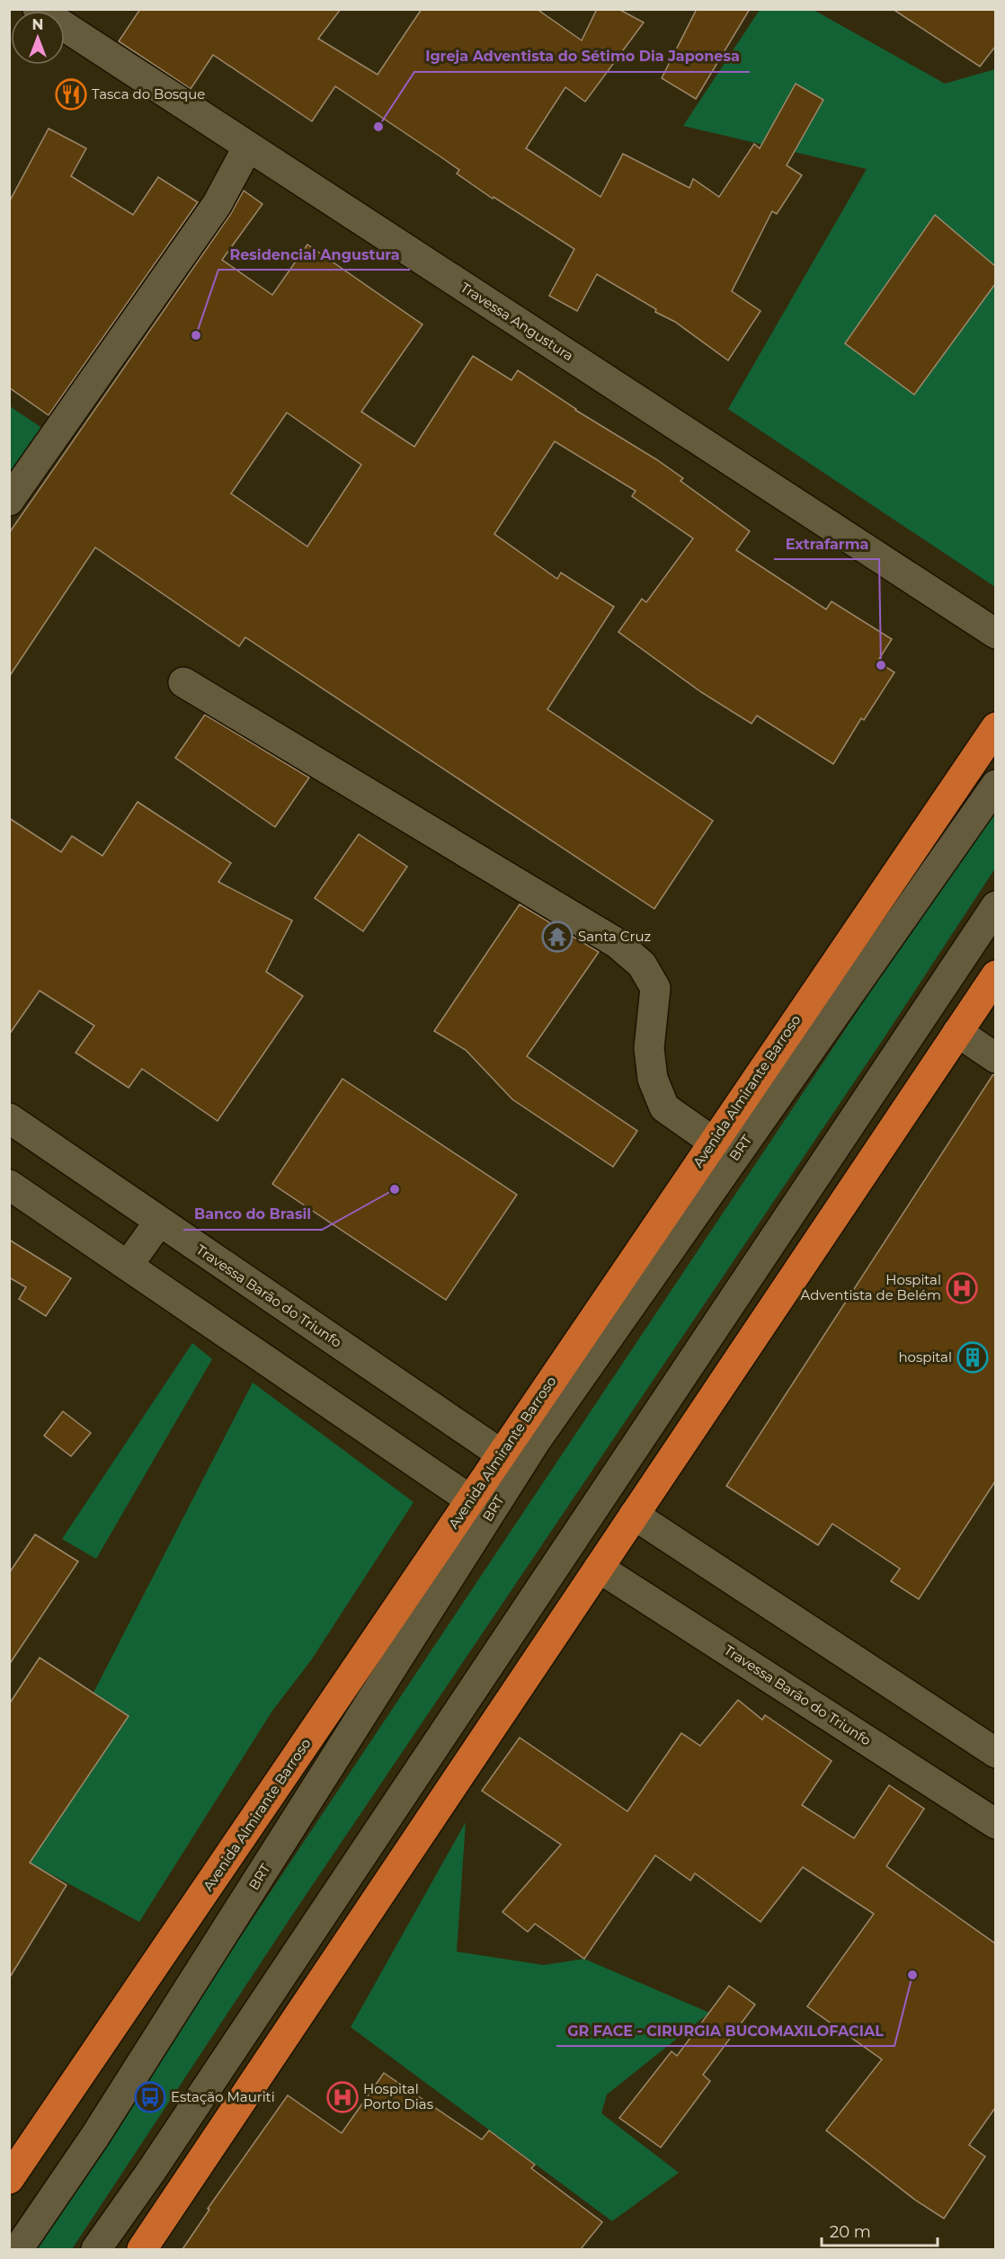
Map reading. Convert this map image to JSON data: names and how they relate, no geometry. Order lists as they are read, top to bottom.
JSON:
{
  "streets": {
    "highway": ["Avenida Almirante Barroso"],
    "street": ["Travessa Angustura", "BRT", "Travessa Barão do Triunfo"]
  },
  "crossings": [
    ["Avenida Almirante Barroso", "Travessa Barão do Triunfo"]
  ],
  "places": {
    "restaurant": ["Tasca do Bosque"],
    "other": [
      "Igreja Adventista do Sétimo Dia Japonesa",
      "Residencial Angustura",
      "Extrafarma",
      "Banco do Brasil",
      "GR FACE - CIRURGIA BUCOMAXILOFACIAL"
    ],
    "temple": ["Santa Cruz"],
    "hospital": ["Hospital Adventista de Belém", "Hospital Porto Dias"],
    "building": ["hospital"],
    "bus stop": ["Estação Mauriti"]
  },
  "scale_bar": "20 m",
  "north": "top"
}
